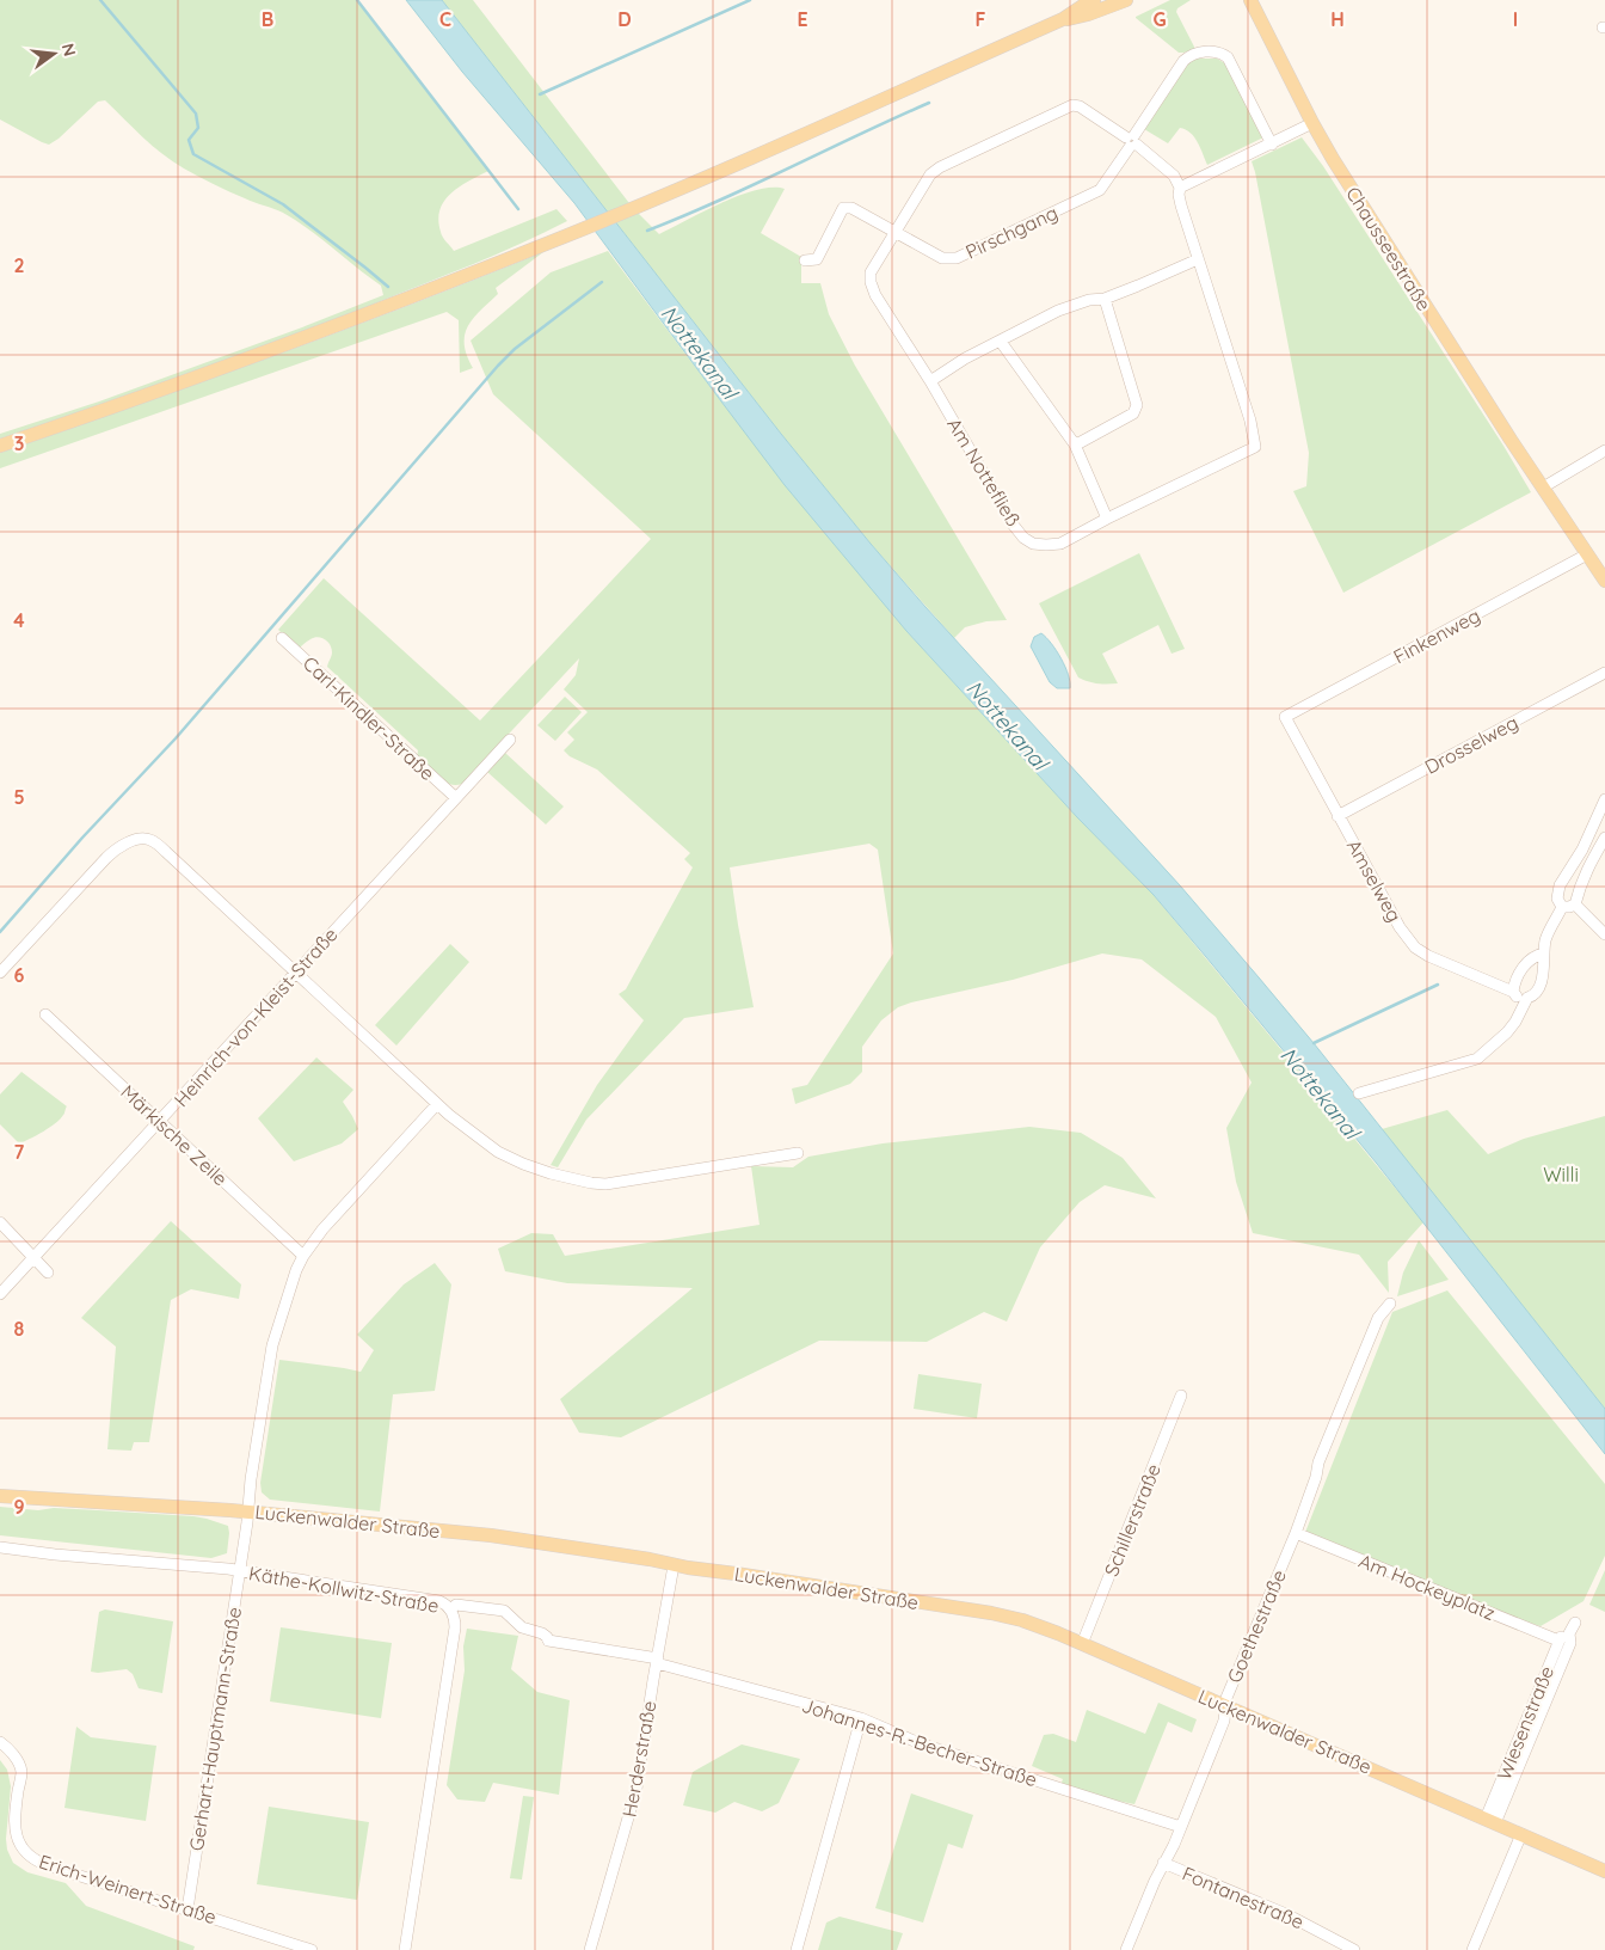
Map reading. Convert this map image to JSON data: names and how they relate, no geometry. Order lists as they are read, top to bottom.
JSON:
{
  "streets": {
    "main road": ["Chausseestraße", "Luckenwalder Straße"],
    "street": [
      "Pirschgang",
      "Am Nottefließ",
      "Finkenweg",
      "Carl-Kindler-Straße",
      "Drosselweg",
      "Amselweg",
      "Heinrich-von-Kleist-Straße",
      "Märkische Zeile",
      "Schillerstraße",
      "Am Hockeyplatz",
      "Käthe-Kollwitz-Straße",
      "Goethestraße",
      "Wiesenstraße",
      "Gerhart-Hauptmann-Straße",
      "Johannes-R.-Becher-Straße",
      "Herderstraße",
      "Erich-Weinert-Straße",
      "Fontanestraße"
    ]
  },
  "crossings": [
    ["Pirschgang", "Am Nottefließ"],
    ["Chausseestraße", "Finkenweg"],
    ["Finkenweg", "Amselweg"],
    ["Carl-Kindler-Straße", "Heinrich-von-Kleist-Straße"],
    ["Drosselweg", "Amselweg"],
    ["Heinrich-von-Kleist-Straße", "Märkische Zeile"],
    ["Märkische Zeile", "Gerhart-Hauptmann-Straße"],
    ["Schillerstraße", "Luckenwalder Straße"],
    ["Luckenwalder Straße", "Goethestraße"],
    ["Luckenwalder Straße", "Wiesenstraße"],
    ["Luckenwalder Straße", "Gerhart-Hauptmann-Straße"],
    ["Luckenwalder Straße", "Herderstraße"],
    ["Am Hockeyplatz", "Goethestraße"],
    ["Am Hockeyplatz", "Wiesenstraße"],
    ["Käthe-Kollwitz-Straße", "Gerhart-Hauptmann-Straße"],
    ["Käthe-Kollwitz-Straße", "Johannes-R.-Becher-Straße"],
    ["Goethestraße", "Johannes-R.-Becher-Straße"],
    ["Goethestraße", "Fontanestraße"],
    ["Gerhart-Hauptmann-Straße", "Erich-Weinert-Straße"],
    ["Johannes-R.-Becher-Straße", "Herderstraße"]
  ],
  "water": ["Nottekanal"],
  "parks": ["Willi"],
  "north": "right",
  "grid": {
    "columns": [
      "B",
      "C",
      "D",
      "E",
      "F",
      "G",
      "H",
      "I"
    ],
    "rows": [
      "2",
      "3",
      "4",
      "5",
      "6",
      "7",
      "8",
      "9"
    ]
  }
}
